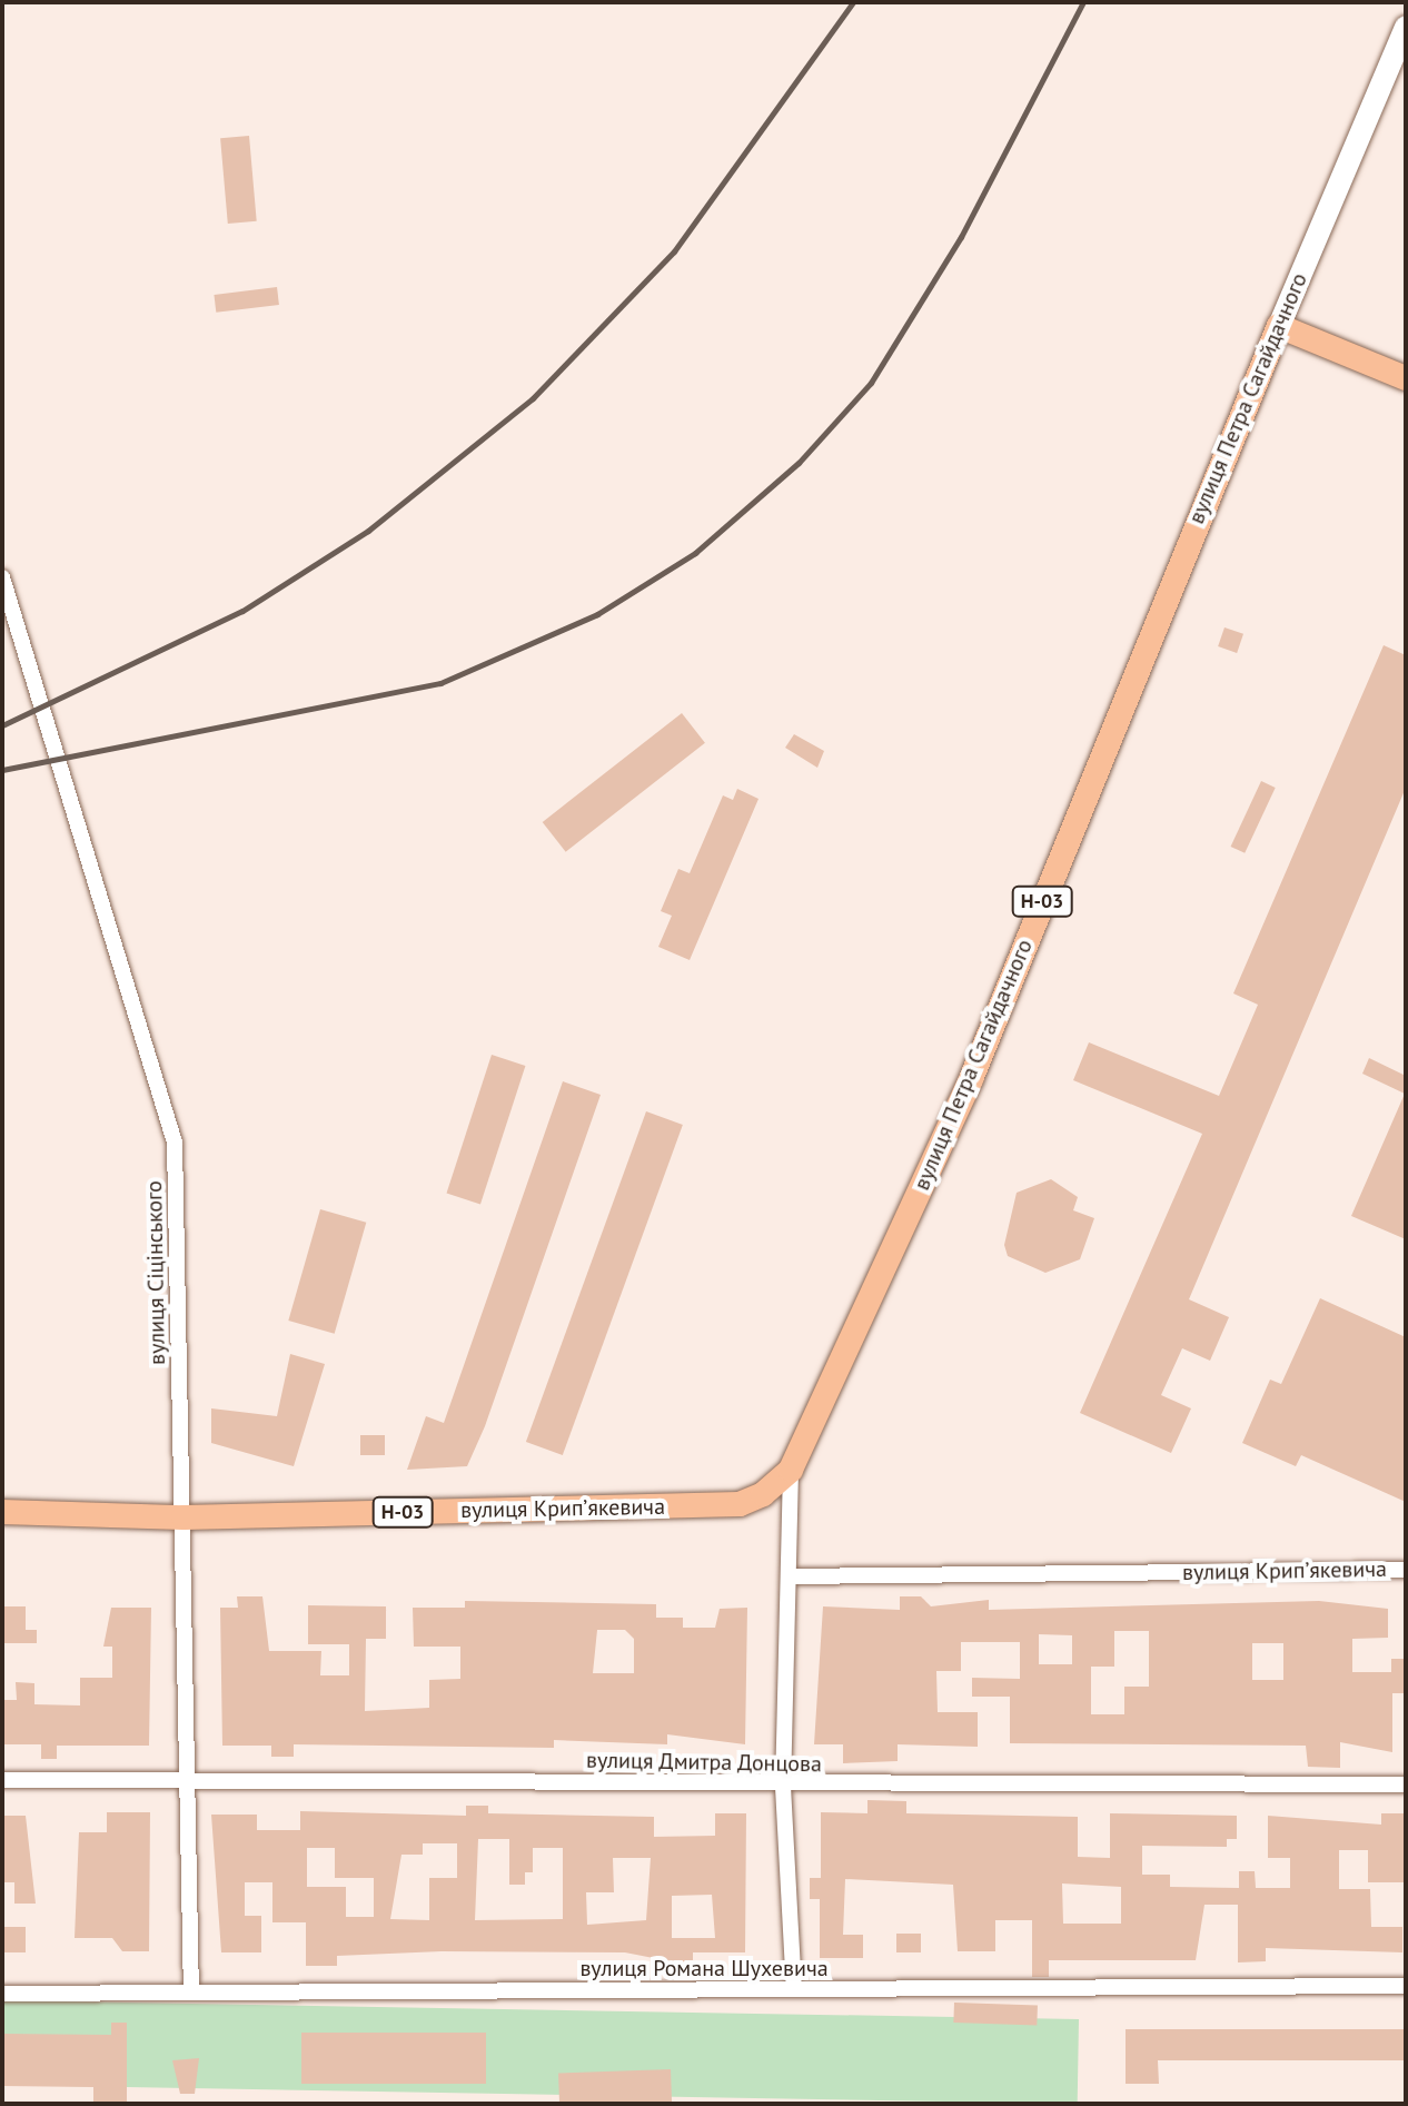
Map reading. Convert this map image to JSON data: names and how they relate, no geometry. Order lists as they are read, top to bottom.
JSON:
{
  "streets": {
    "main road": ["вулиця Петра Сагайдачного", "Н-03", "вулиця Крипʼякевича"],
    "street": ["вулиця Сіцінського", "вулиця Дмитра Донцова", "вулиця Романа Шухевича"]
  },
  "crossings": [
    ["вулиця Петра Сагайдачного", "вулиця Крипʼякевича"],
    ["вулиця Петра Сагайдачного", "вулиця Дмитра Донцова"],
    ["вулиця Петра Сагайдачного", "вулиця Романа Шухевича"],
    ["вулиця Сіцінського", "вулиця Крипʼякевича"],
    ["вулиця Сіцінського", "вулиця Дмитра Донцова"],
    ["вулиця Сіцінського", "вулиця Романа Шухевича"]
  ]
}
